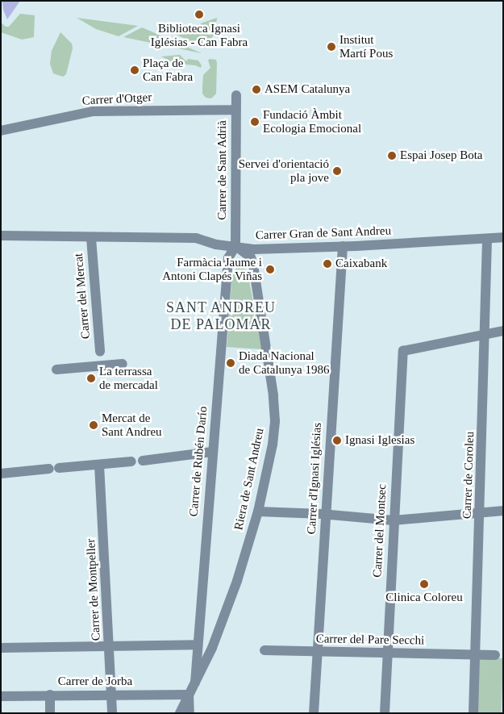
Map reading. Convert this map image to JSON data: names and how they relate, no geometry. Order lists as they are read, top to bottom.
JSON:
{
  "streets": {
    "street": [
      "Carrer d'Otger",
      "Carrer de Sant Adrià",
      "Carrer Gran de Sant Andreu",
      "Carrer del Mercat",
      "Carrer de Rubén Darío",
      "Carrer de Coroleu",
      "Carrer d'Ignasi Iglésias",
      "Riera de Sant Andreu",
      "Carrer del Montsec",
      "Carrer de Montpeller",
      "Carrer del Pare Secchi",
      "Carrer de Jorba"
    ]
  },
  "crossings": [
    ["Carrer d'Otger", "Carrer de Sant Adrià"],
    ["Carrer de Sant Adrià", "Carrer Gran de Sant Andreu"],
    ["Carrer de Sant Adrià", "Carrer de Rubén Darío"],
    ["Carrer de Sant Adrià", "Riera de Sant Andreu"],
    ["Carrer Gran de Sant Andreu", "Carrer del Mercat"],
    ["Carrer Gran de Sant Andreu", "Carrer de Rubén Darío"],
    ["Carrer Gran de Sant Andreu", "Carrer de Coroleu"],
    ["Carrer Gran de Sant Andreu", "Carrer d'Ignasi Iglésias"],
    ["Carrer Gran de Sant Andreu", "Riera de Sant Andreu"],
    ["Carrer de Rubén Darío", "Riera de Sant Andreu"],
    ["Carrer de Coroleu", "Carrer del Montsec"],
    ["Carrer de Coroleu", "Carrer del Pare Secchi"],
    ["Carrer d'Ignasi Iglésias", "Carrer del Pare Secchi"],
    ["Riera de Sant Andreu", "Carrer de Jorba"],
    ["Carrer del Montsec", "Carrer del Pare Secchi"],
    ["Carrer de Montpeller", "Carrer de Jorba"]
  ],
  "districts": ["SANT ANDREU DE PALOMAR"],
  "places": [
    "Biblioteca Ignasi Iglésias - Can Fabra",
    "Institut Martí Pous",
    "Plaça de Can Fabra",
    "ASEM Catalunya",
    "Fundació Àmbit Ecologia Emocional",
    "Espai Josep Bota",
    "Servei d'orientació pla jove",
    "Caixabank",
    "Farmàcia Jaume i Antoni Clapés Viñas",
    "Diada Nacional de Catalunya 1986",
    "La terrassa de mercadal",
    "Mercat de Sant Andreu",
    "Ignasi Iglesias",
    "Clinica Coloreu"
  ]
}
